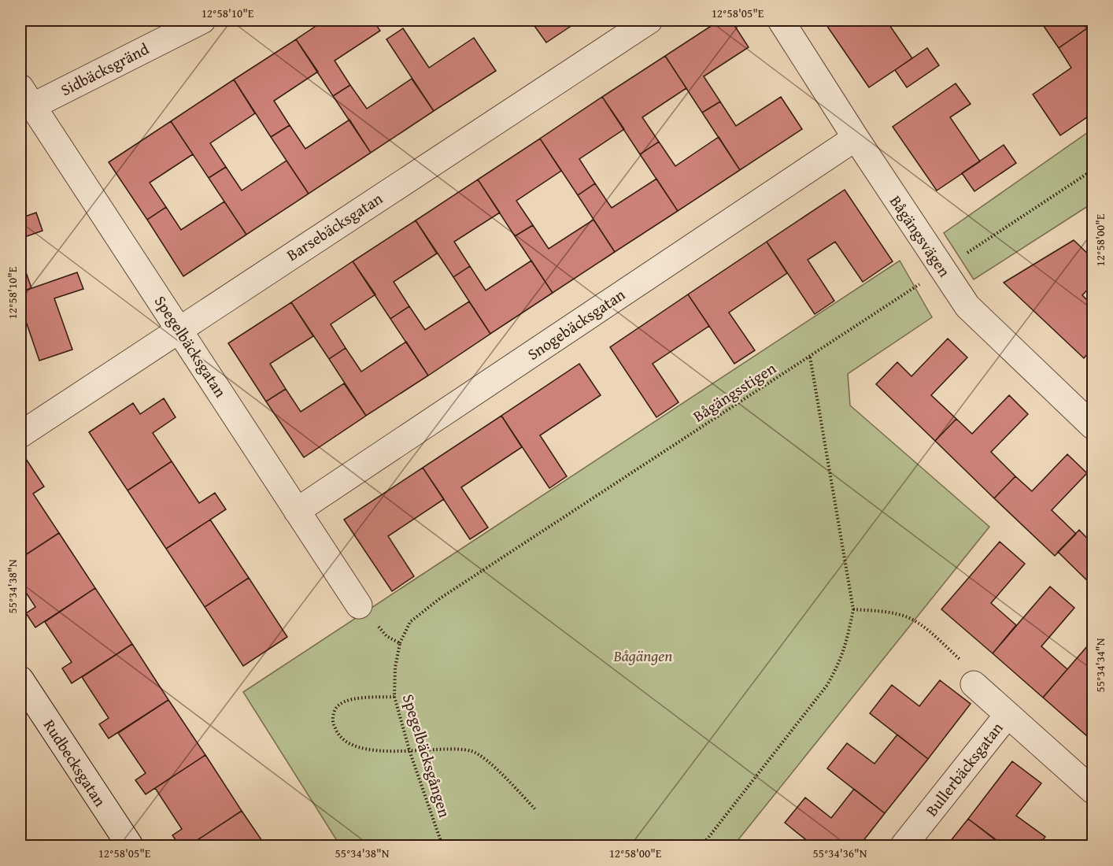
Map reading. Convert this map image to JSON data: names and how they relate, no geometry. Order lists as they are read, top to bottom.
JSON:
{
  "streets": {
    "street": [
      "Sidbäcksgränd",
      "Barsebäcksgatan",
      "Bågängsvägen",
      "Snogebäcksgatan",
      "Spegelbäcksgatan",
      "Rudbecksgatan",
      "Bullerbäcksgatan"
    ],
    "path": ["Bågängsstigen", "Spegelbäcksgången"]
  },
  "crossings": [
    ["Sidbäcksgränd", "Spegelbäcksgatan"],
    ["Barsebäcksgatan", "Spegelbäcksgatan"],
    ["Bågängsvägen", "Snogebäcksgatan"],
    ["Bågängsvägen", "Bågängsstigen"],
    ["Snogebäcksgatan", "Spegelbäcksgatan"],
    ["Bågängsstigen", "Spegelbäcksgången"]
  ],
  "parks": ["Bågängen"],
  "coordinates": [
    "12°58'10\"E",
    "12°58'05\"E",
    "12°58'00\"E",
    "55°34'38\"N",
    "55°34'34\"N",
    "55°34'36\"N"
  ]
}
